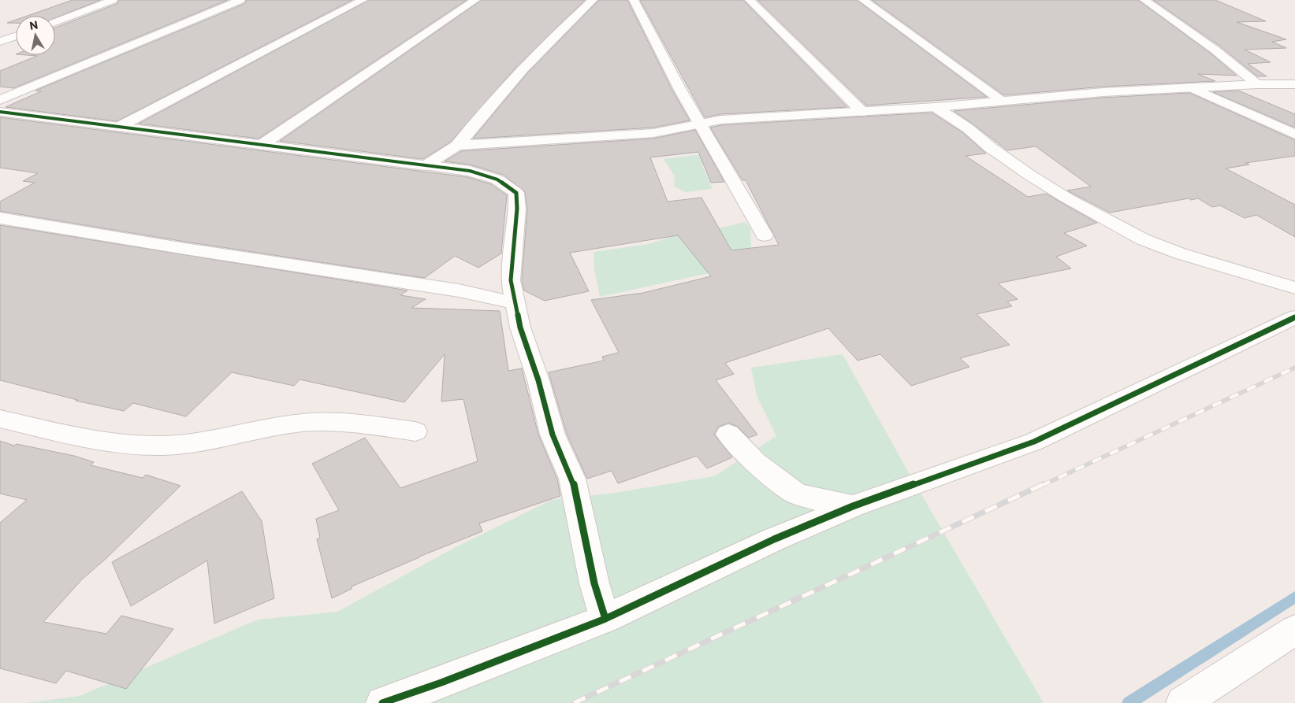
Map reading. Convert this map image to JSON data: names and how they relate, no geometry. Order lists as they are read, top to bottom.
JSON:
{
  "north": "top"
}
